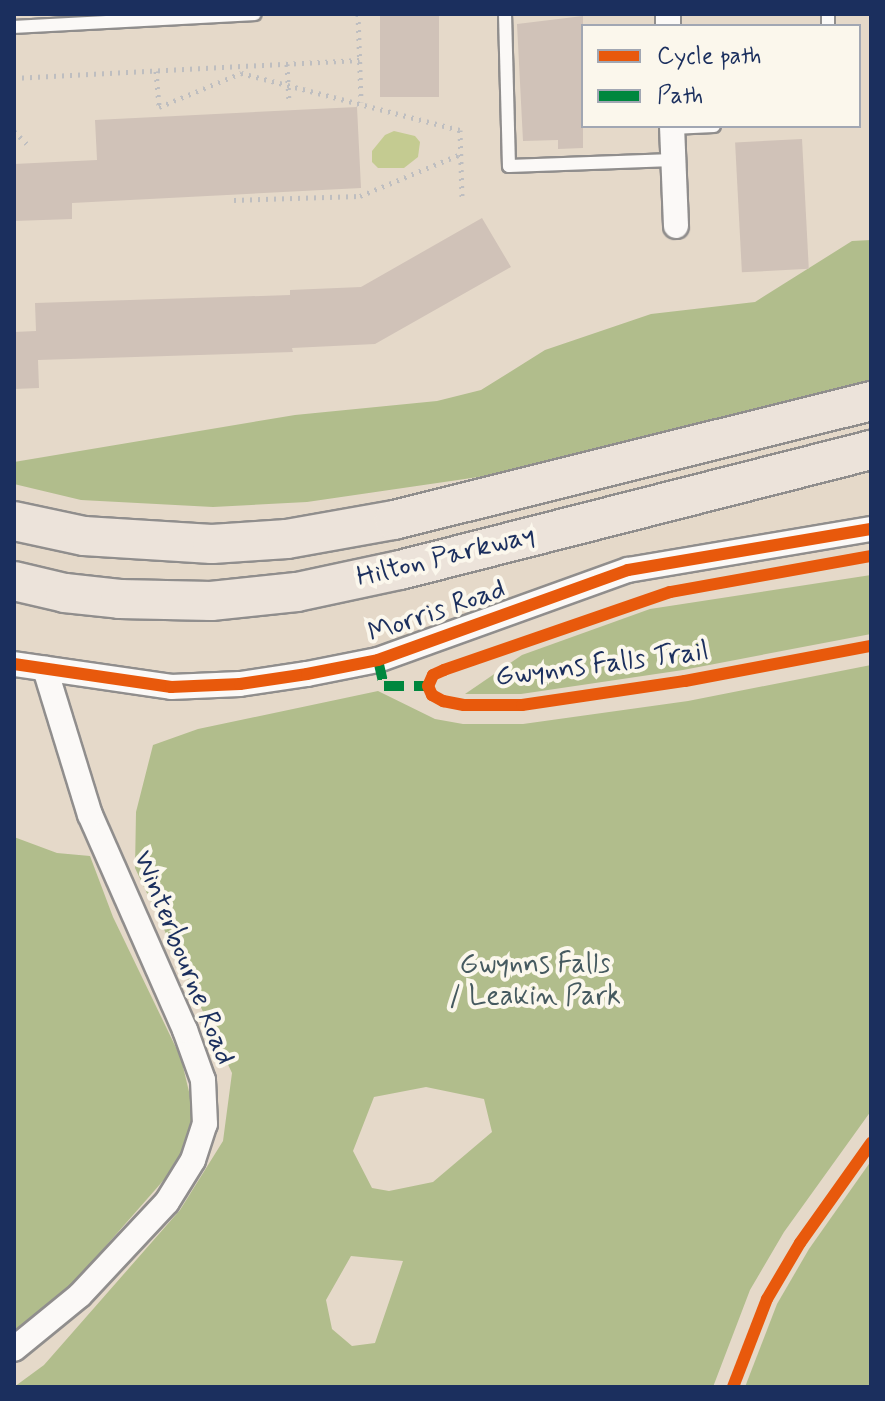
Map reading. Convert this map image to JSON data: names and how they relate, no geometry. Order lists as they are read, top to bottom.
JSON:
{
  "streets": {
    "main road": ["Hilton Parkway"],
    "street": ["Morris Road", "Winterbourne Road"],
    "cycle path": ["Gwynns Falls Trail"]
  },
  "crossings": [
    ["Morris Road", "Winterbourne Road"]
  ],
  "parks": ["Gwynns Falls / Leakin Park"],
  "legend": ["Cycle path", "Path"]
}
